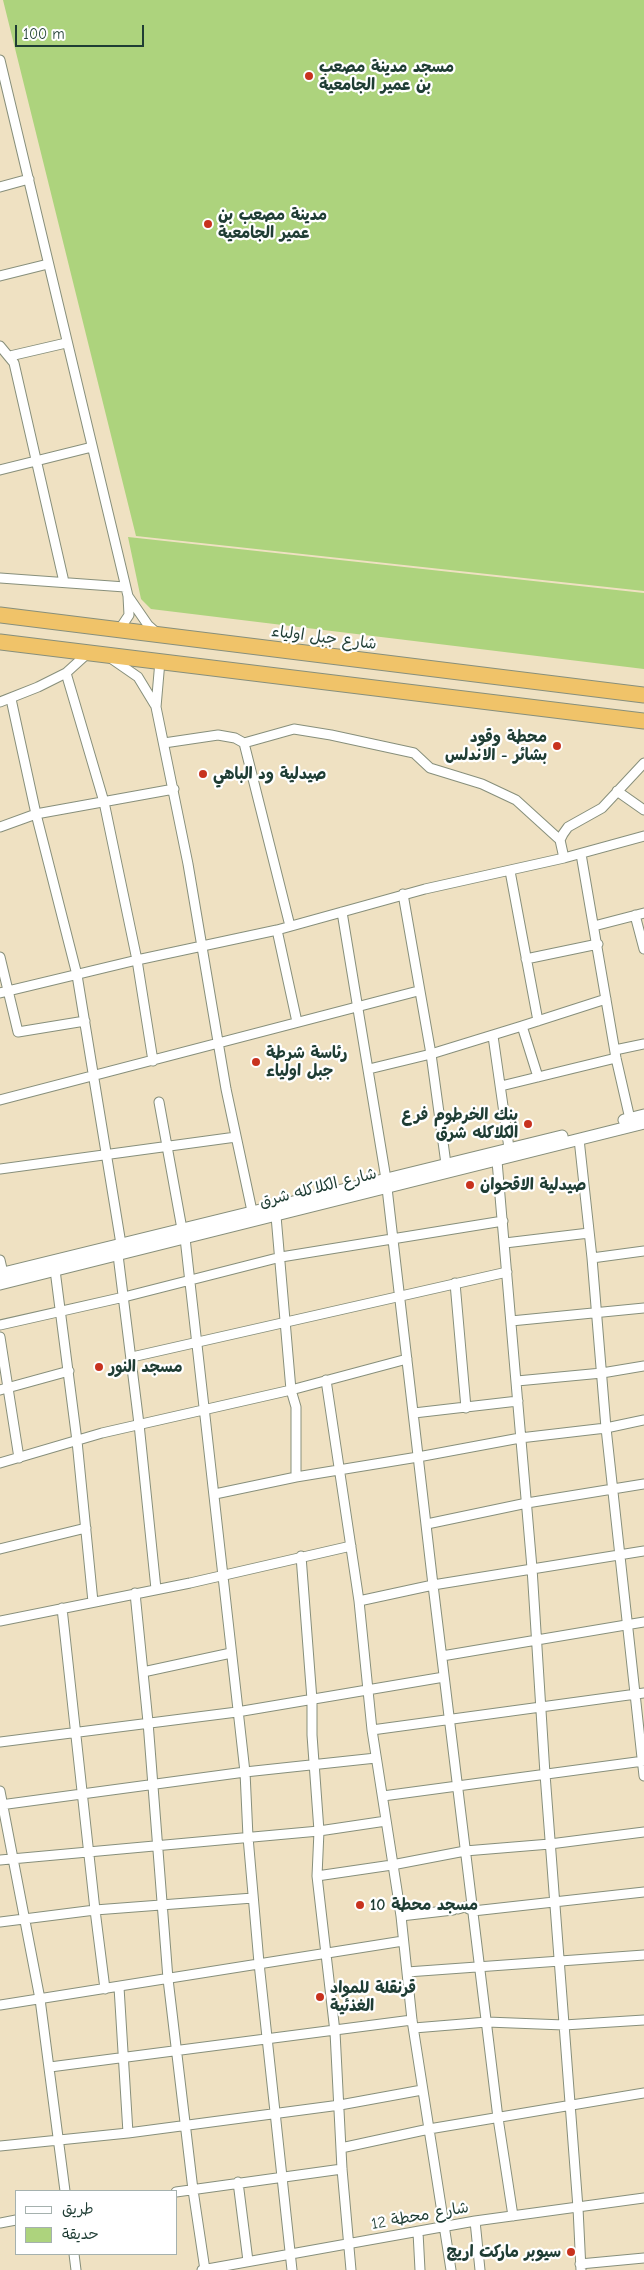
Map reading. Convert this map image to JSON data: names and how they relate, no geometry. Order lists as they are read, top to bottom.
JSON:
{
  "streets": {
    "highway": ["شارع جبل اولياء"],
    "street": ["شارع الكلاكله شرق", "شارع محطة 12"]
  },
  "places": [
    "مسجد مدينة مصعب بن عمير الجامعية",
    "مدينة مصعب بن عمير الجامعية",
    "محطة وقود بشائر - الاندلس",
    "صيدلية ود الباهي",
    "رئاسة شرطة جبل اولياء",
    "بنك الخرطوم فرع الكلاكله شرق",
    "صيدلية الاقحوان",
    "مسجد النور",
    "مسجد محطة 10",
    "قرنقلة للمواد الغذئية",
    "سيوبر ماركت اريج"
  ],
  "legend": ["طريق", "حديقة"],
  "scale_bar": "100 m"
}
